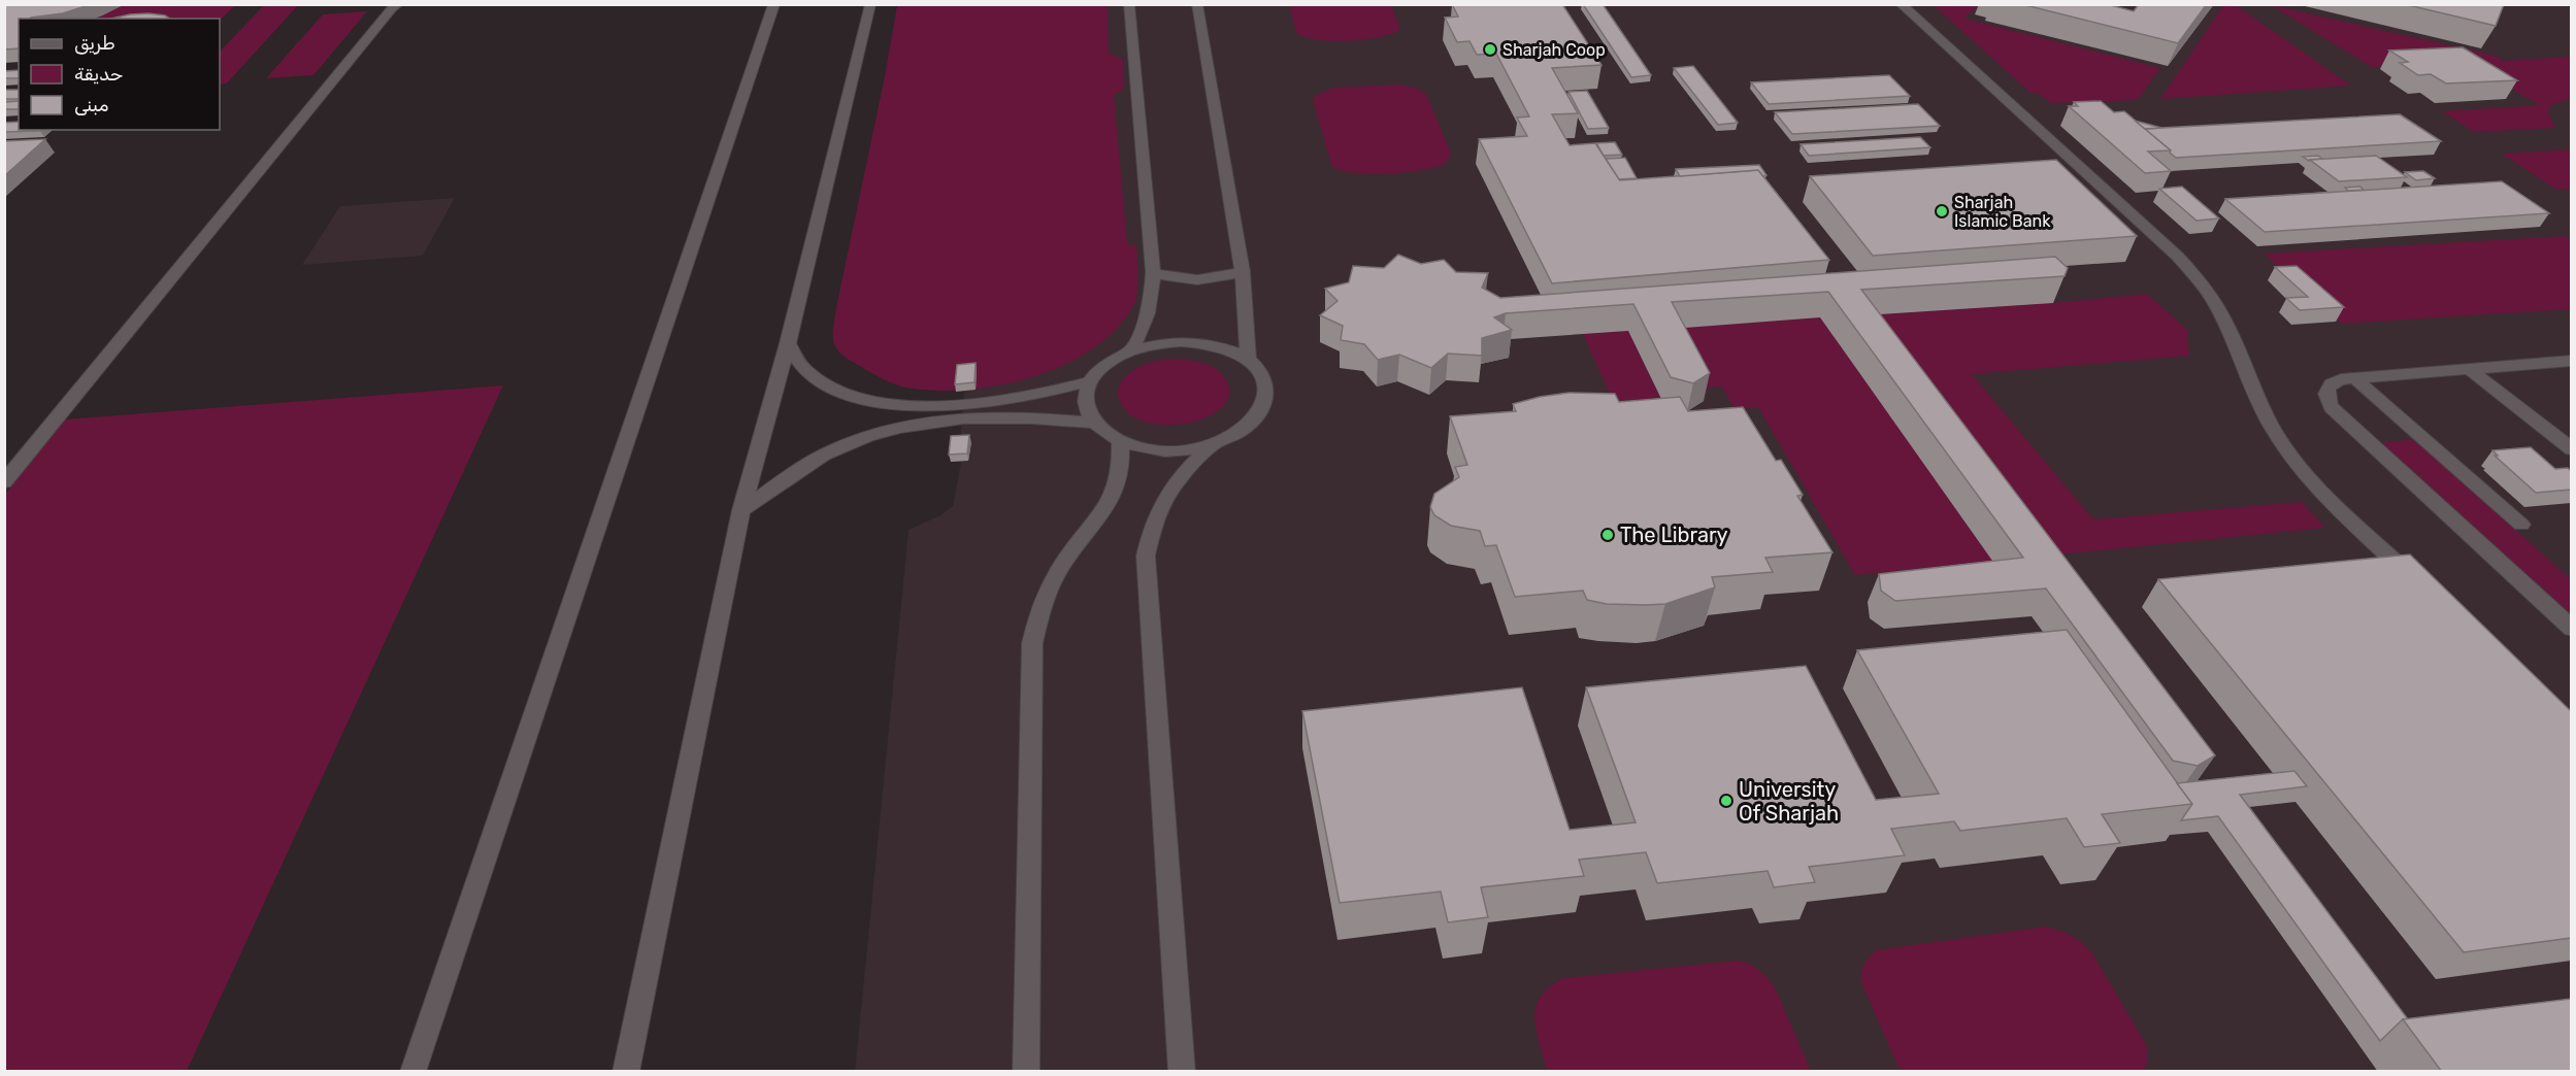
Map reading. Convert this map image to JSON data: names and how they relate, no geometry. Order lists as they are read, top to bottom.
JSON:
{
  "places": [
    "Sharjah Coop",
    "Sharjah Islamic Bank",
    "The Library",
    "University Of Sharjah"
  ],
  "legend": ["طريق", "حديقة", "مبنى"]
}
